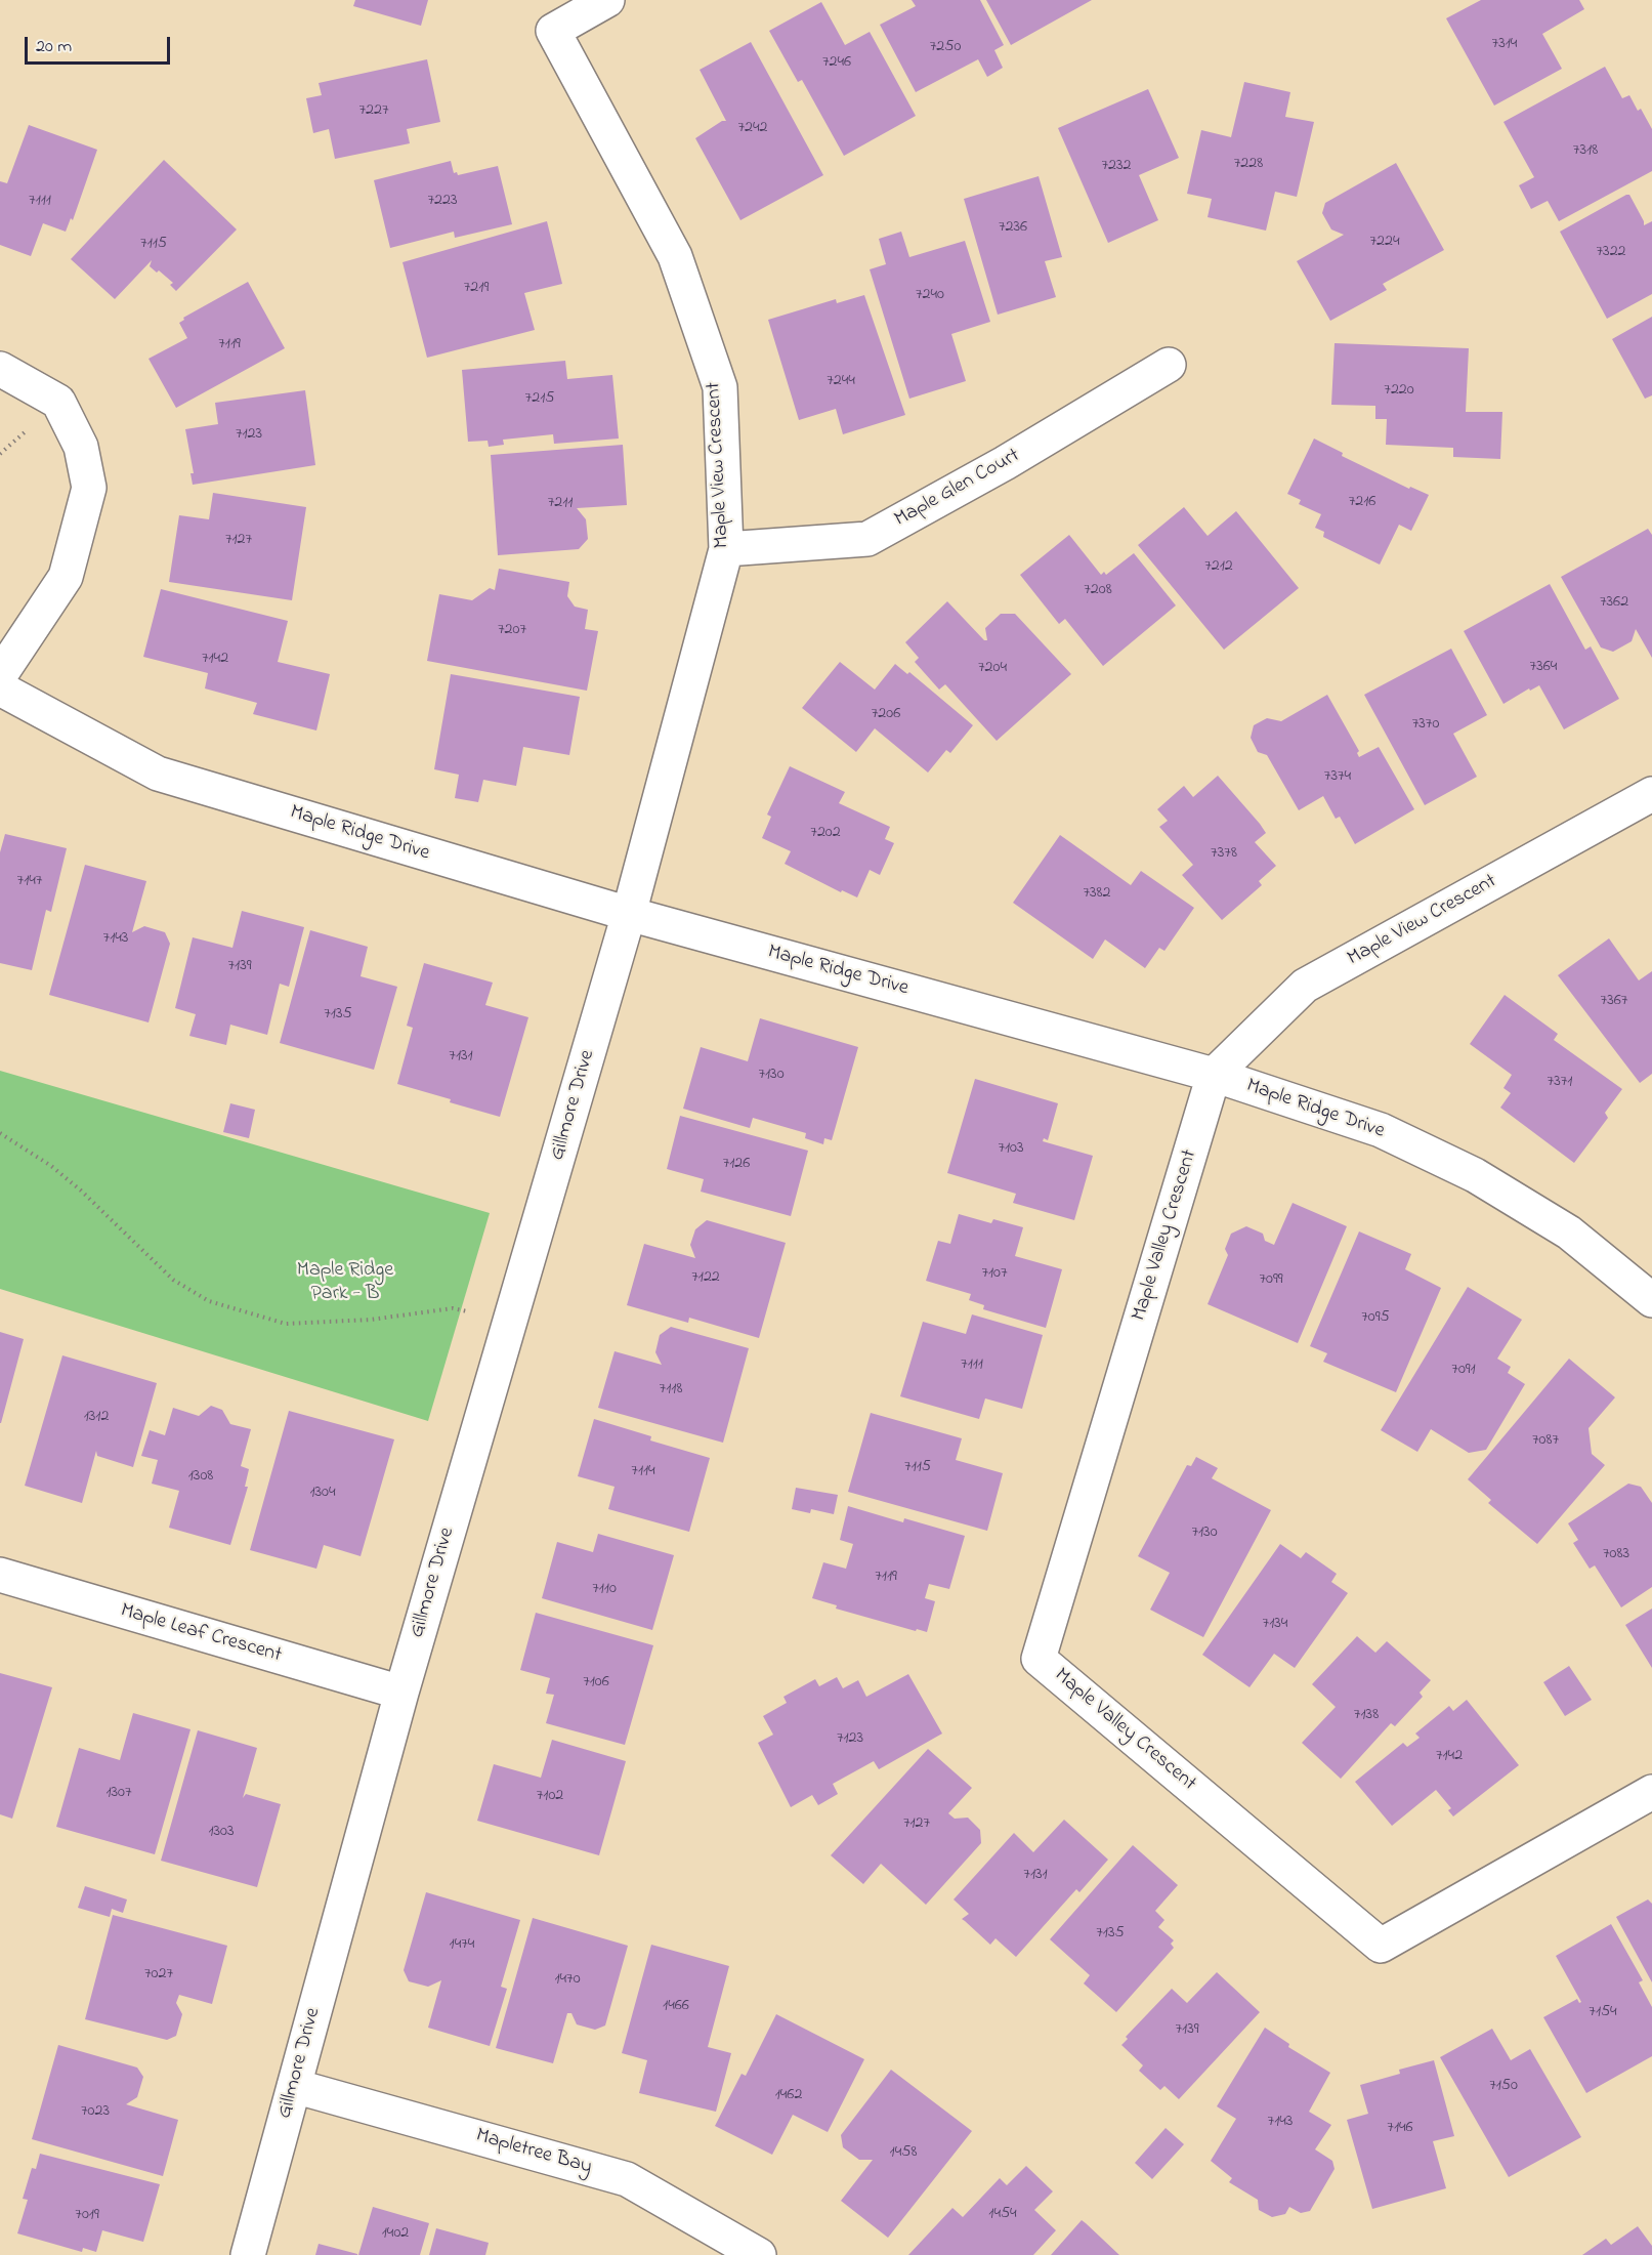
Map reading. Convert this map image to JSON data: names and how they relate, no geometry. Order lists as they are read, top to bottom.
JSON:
{
  "streets": {
    "street": [
      "Maple View Crescent",
      "Maple Glen Court",
      "Maple Ridge Drive",
      "Gillmore Drive",
      "Maple Valley Crescent",
      "Maple Leaf Crescent",
      "Mapletree Bay"
    ]
  },
  "crossings": [
    ["Maple View Crescent", "Maple Glen Court"],
    ["Maple View Crescent", "Maple Ridge Drive"],
    ["Maple View Crescent", "Gillmore Drive"],
    ["Maple View Crescent", "Maple Valley Crescent"],
    ["Maple Ridge Drive", "Gillmore Drive"],
    ["Maple Ridge Drive", "Maple Valley Crescent"],
    ["Gillmore Drive", "Maple Leaf Crescent"],
    ["Gillmore Drive", "Mapletree Bay"]
  ],
  "parks": ["Maple Ridge Park - B"],
  "house_numbers": [
    "7314",
    "7250",
    "7246",
    "7227",
    "7242",
    "7318",
    "7228",
    "7232",
    "7111",
    "7223",
    "7236",
    "7224",
    "7115",
    "7322",
    "7219",
    "7240",
    "7119",
    "7244",
    "7220",
    "7215",
    "7123",
    "7216",
    "7211",
    "7127",
    "7212",
    "7208",
    "7362",
    "7207",
    "7142",
    "7364",
    "7204",
    "7206",
    "7370",
    "7374",
    "7202",
    "7378",
    "7147",
    "7382",
    "7143",
    "7139",
    "7367",
    "7135",
    "7131",
    "7130",
    "7371",
    "7103",
    "7126",
    "7107",
    "7122",
    "7099",
    "7095",
    "7111",
    "7091",
    "7118",
    "1312",
    "7087",
    "7115",
    "7114",
    "1308",
    "1304",
    "7130",
    "7083",
    "7119",
    "7110",
    "7134",
    "7106",
    "7138",
    "7123",
    "7142",
    "1307",
    "7102",
    "7127",
    "1303",
    "7131",
    "7135",
    "1474",
    "7027",
    "1470",
    "1466",
    "7154",
    "7139",
    "7150",
    "1462",
    "7023",
    "7143",
    "7146",
    "1458",
    "1454",
    "7019",
    "1402"
  ],
  "scale_bar": "20 m"
}
